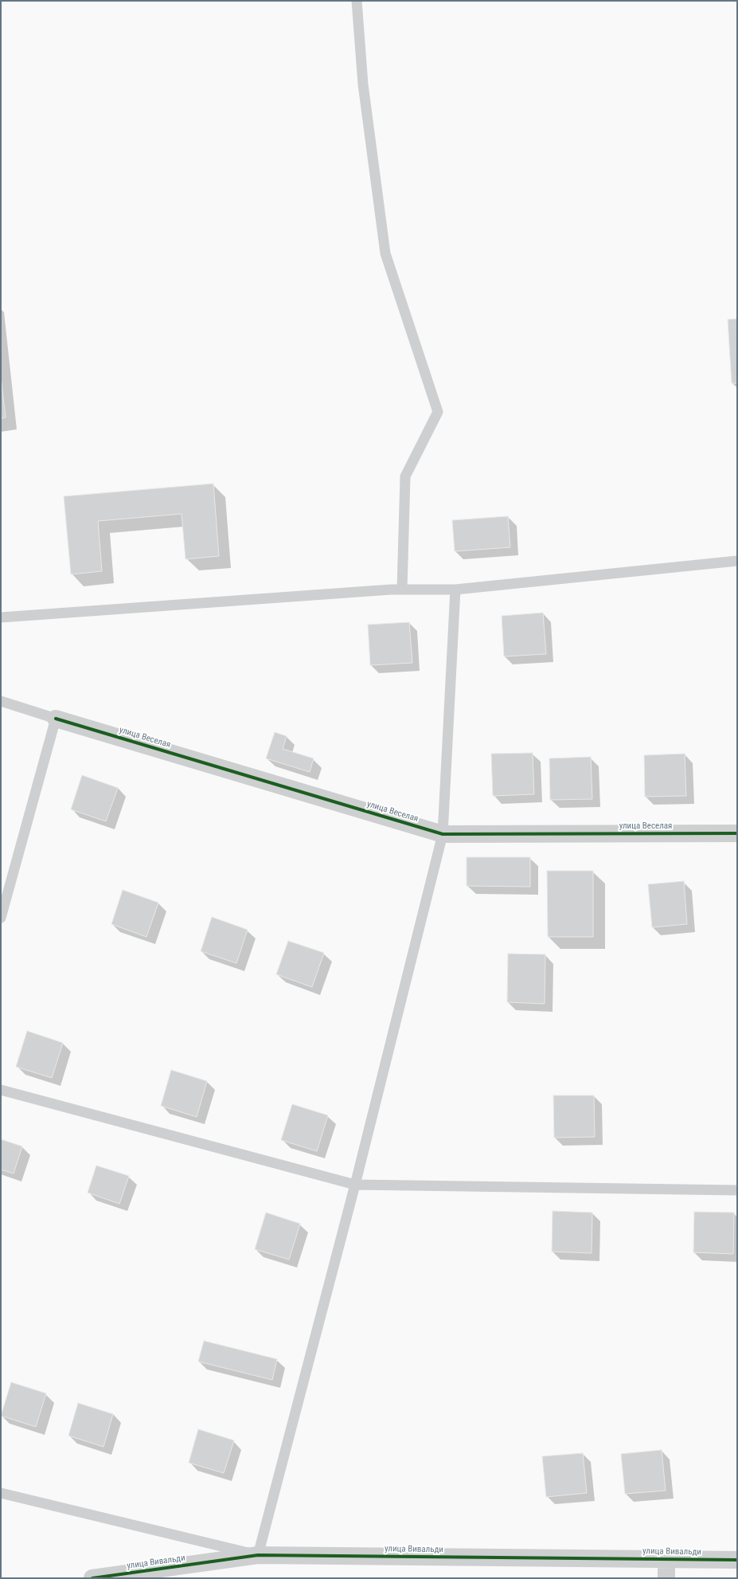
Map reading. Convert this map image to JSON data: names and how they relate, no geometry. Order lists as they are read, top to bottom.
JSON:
{
  "streets": {
    "street": ["улица Веселая", "улица Вивальди"]
  }
}
